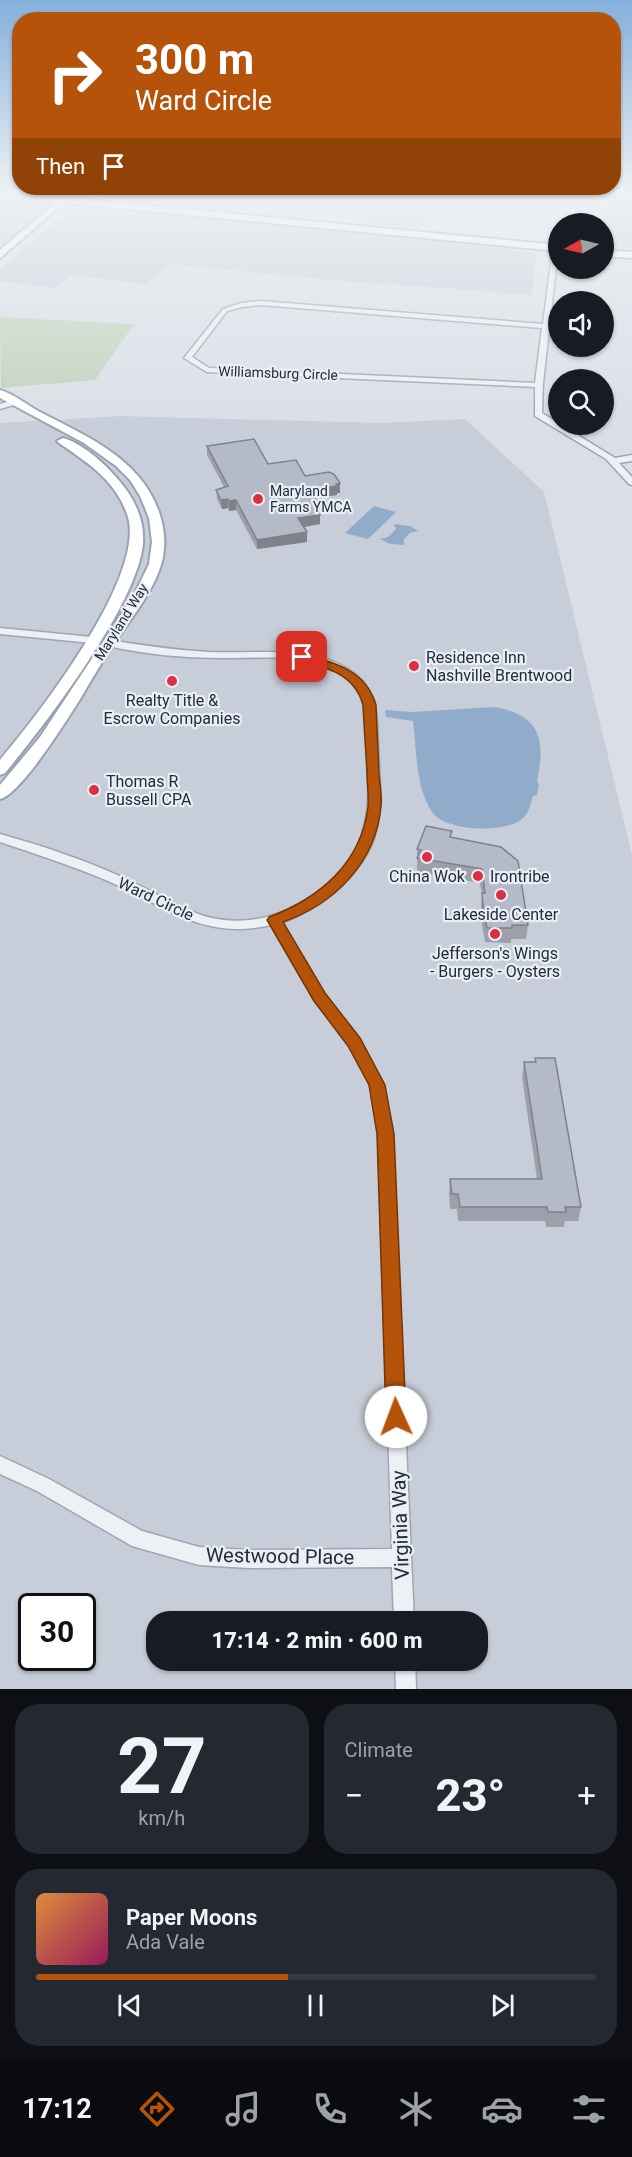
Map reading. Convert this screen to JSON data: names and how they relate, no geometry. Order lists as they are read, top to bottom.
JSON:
{
  "streets": {
    "main road": ["Maryland Way"],
    "street": [
      "Williamsburg Circle",
      "Ward Circle",
      "Virginia Way",
      "Westwood Place"
    ]
  },
  "crossings": [
    ["Maryland Way", "Ward Circle"],
    ["Ward Circle", "Virginia Way"],
    ["Virginia Way", "Westwood Place"]
  ],
  "places": [
    "Maryland Farms YMCA",
    "Residence Inn Nashville Brentwood",
    "Realty Title & Escrow Companies",
    "Thomas R Bussell CPA",
    "China Wok",
    "Irontribe",
    "Lakeside Center",
    "Jefferson's Wings - Burgers - Oysters"
  ],
  "north": "left",
  "page": {
    "turn": ["300 m", "Ward Circle"],
    "then": "Then",
    "limit": "30",
    "trip": "17:14 · 2 min · 600 m",
    "tile": [
      ["27", "km/h"],
      "Climate"
    ],
    "heat": ["−", "23°", "+"],
    "song": ["Paper Moons", "Ada Vale"],
    "tabs": "17:12"
  }
}
